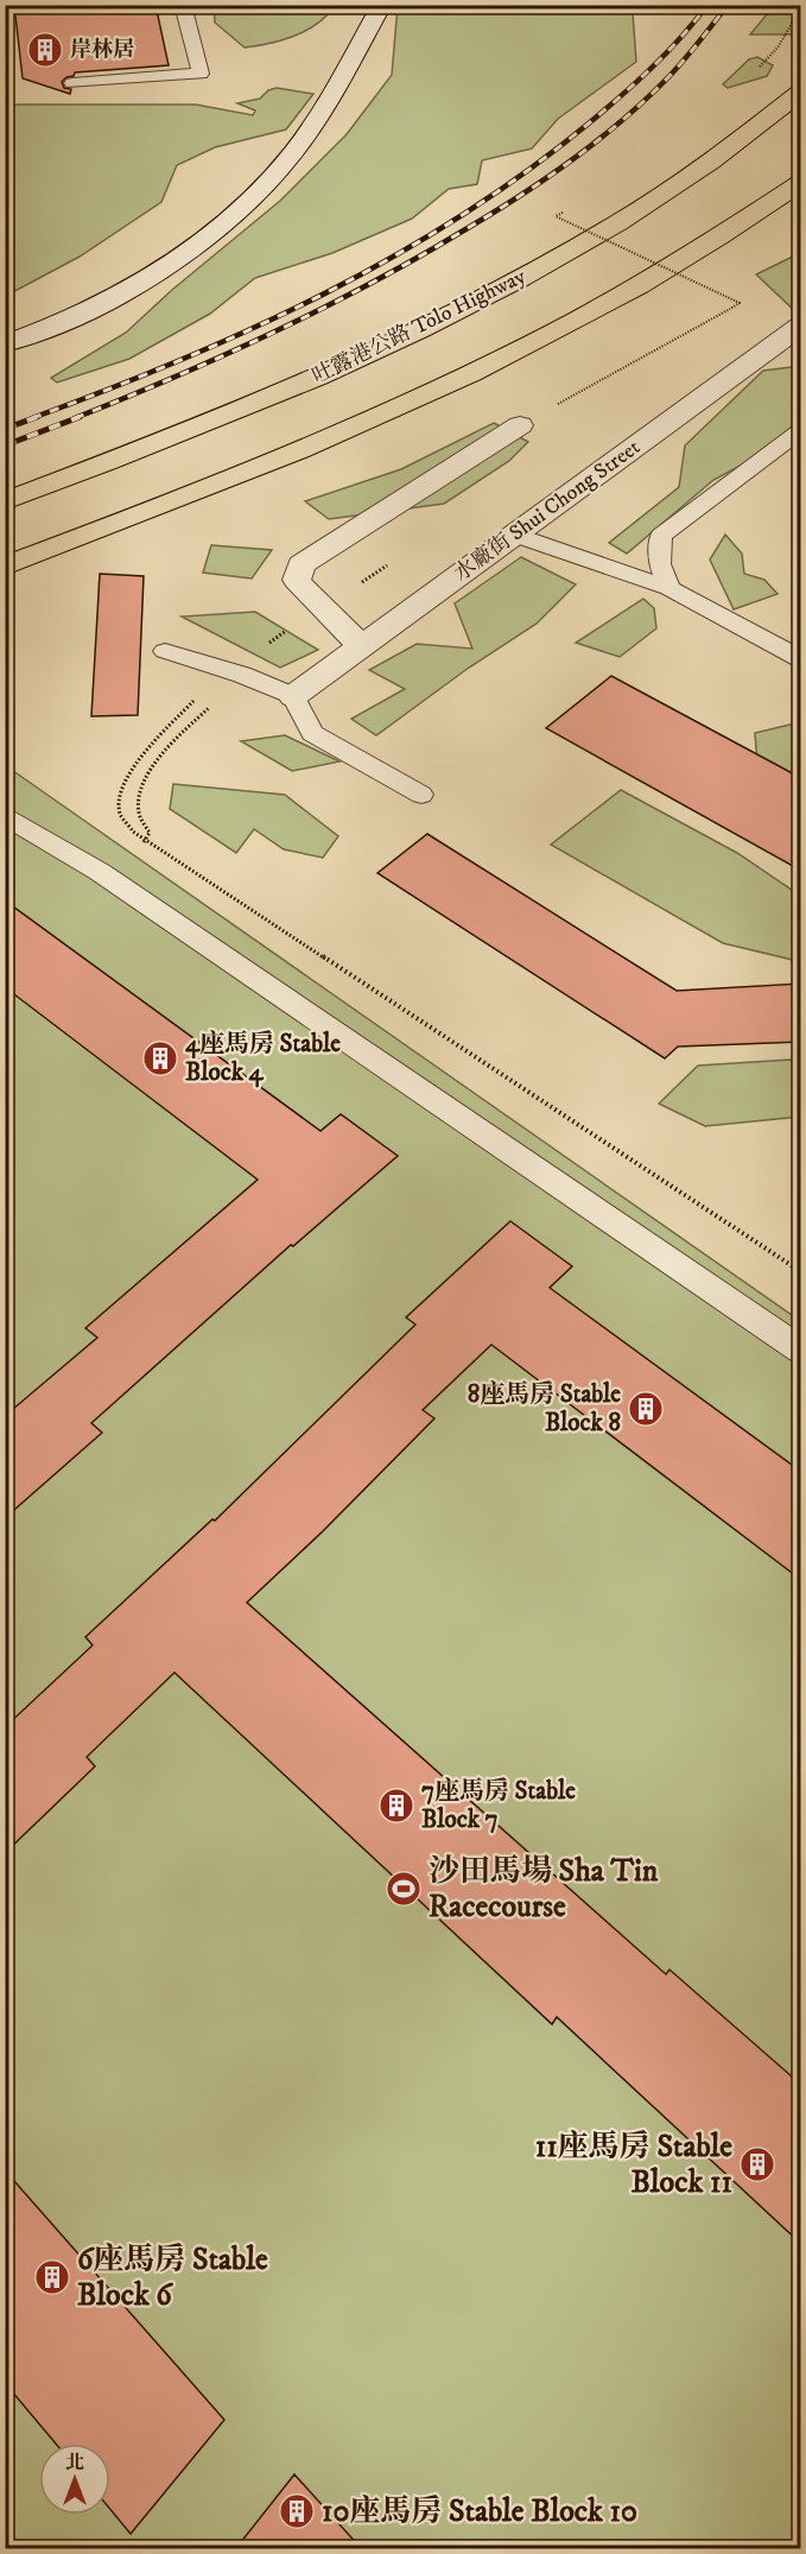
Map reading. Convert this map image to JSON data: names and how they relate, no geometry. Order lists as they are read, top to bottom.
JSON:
{
  "streets": {
    "highway": ["吐露港公路 Tolo Highway"],
    "street": ["水廠街 Shui Chong Street"]
  },
  "places": {
    "building": [
      "岸林居",
      "4座馬房 Stable Block 4",
      "8座馬房 Stable Block 8",
      "7座馬房 Stable Block 7",
      "11座馬房 Stable Block 11",
      "6座馬房 Stable Block 6",
      "10座馬房 Stable Block 10"
    ],
    "sports": ["沙田馬場 Sha Tin Racecourse"]
  },
  "north": "top"
}
